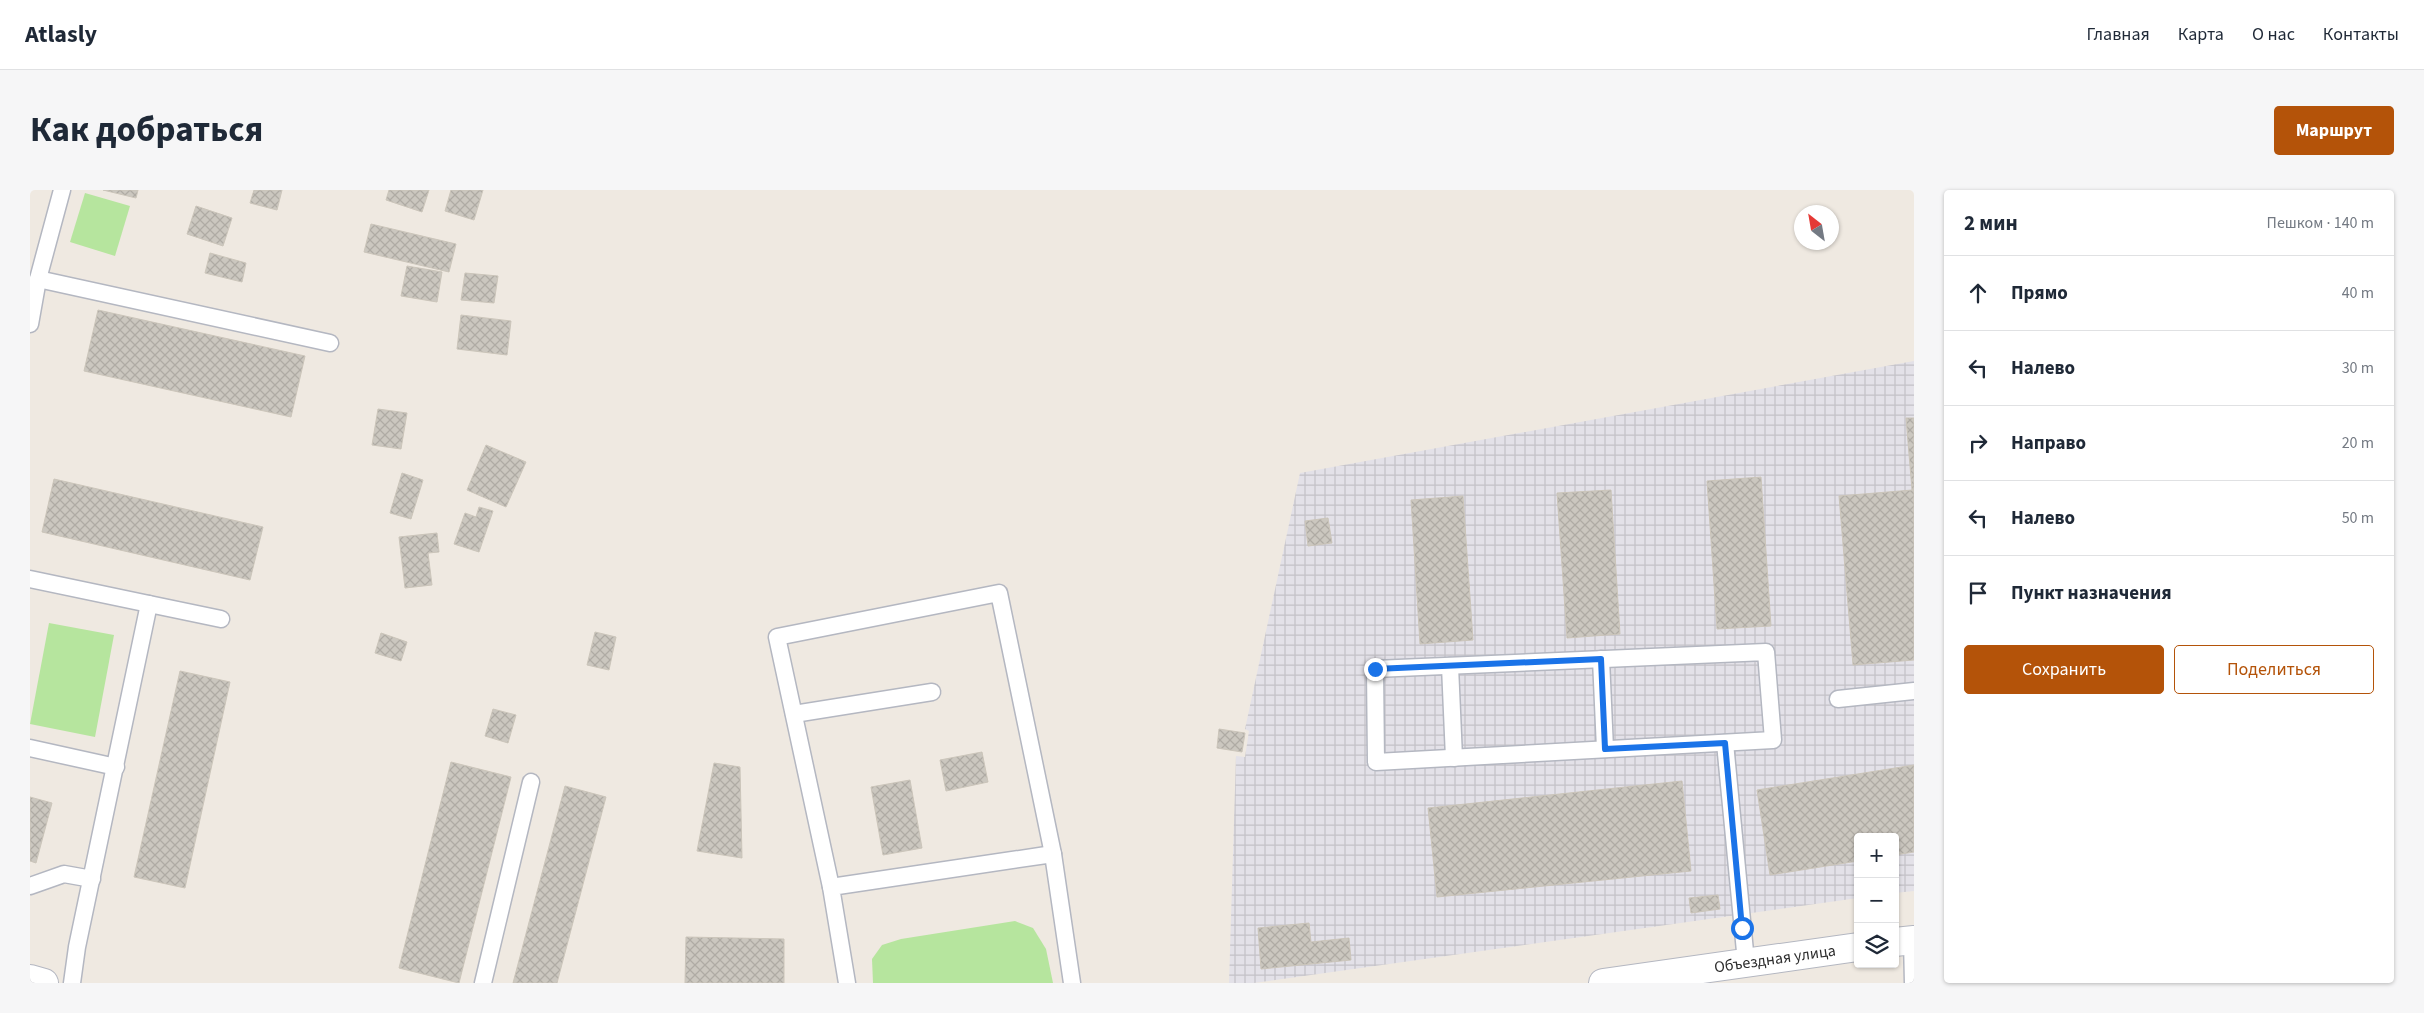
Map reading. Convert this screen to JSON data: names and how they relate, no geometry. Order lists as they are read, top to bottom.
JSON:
{
  "streets": {
    "main road": ["Объездная улица"]
  },
  "north": "top left",
  "page": {
    "header": "Atlasly",
    "nav": [
      "Главная",
      "Карта",
      "О нас",
      "Контакты"
    ],
    "title": "Как добраться",
    "buttons": [
      "Маршрут",
      ["Сохранить", "Поделиться"]
    ],
    "heading": ["2 мин", "Пешком · 140 m"],
    "list": [
      ["Прямо", "40 m"],
      ["Налево", "30 m"],
      ["Направо", "20 m"],
      ["Налево", "50 m"],
      "Пункт назначения"
    ],
    "map_buttons": ["+", "−"]
  }
}
